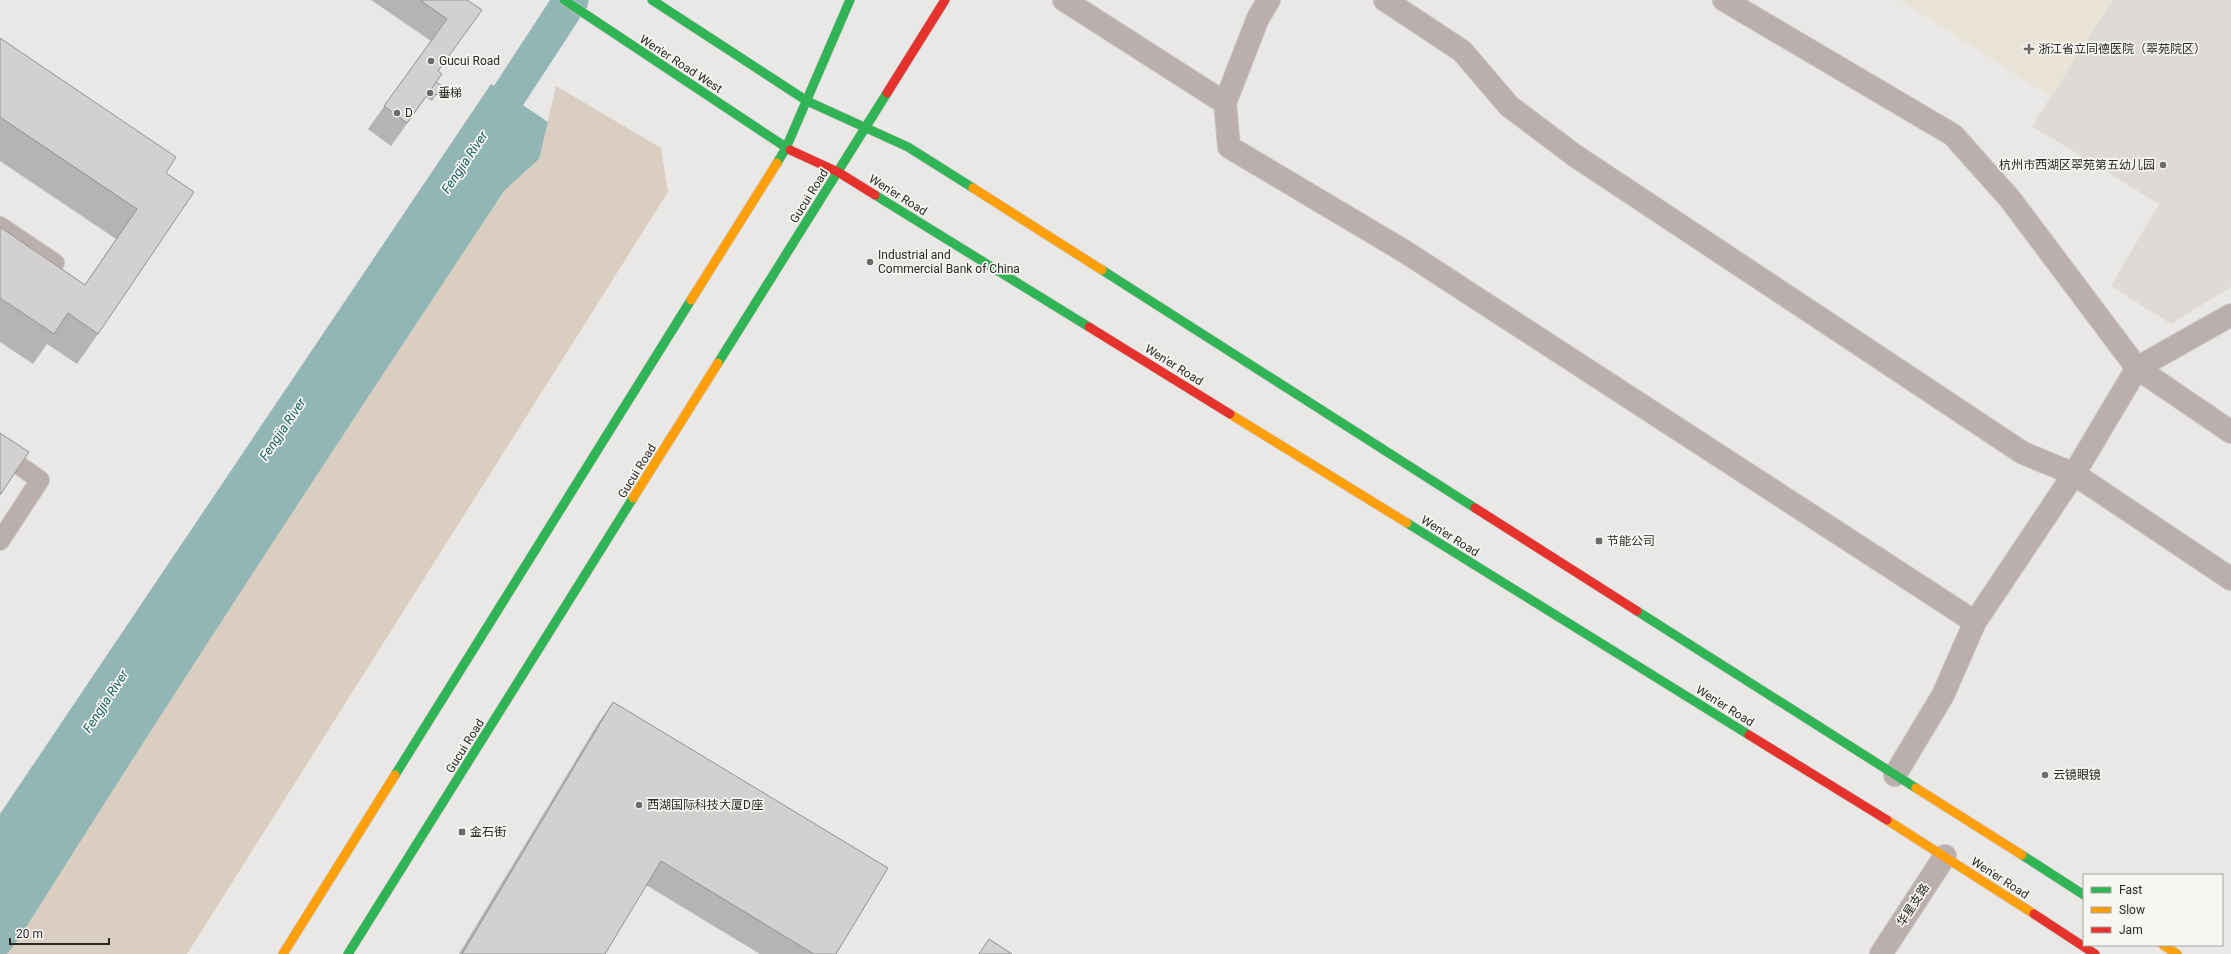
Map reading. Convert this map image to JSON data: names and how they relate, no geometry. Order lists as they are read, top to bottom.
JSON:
{
  "streets": {
    "main road": ["Wen'er Road West", "Wen'er Road", "Gucui Road"],
    "street": ["华星支路"]
  },
  "crossings": [
    ["Wen'er Road West", "Wen'er Road"],
    ["Wen'er Road", "Gucui Road"],
    ["Wen'er Road", "华星支路"]
  ],
  "water": ["Fengjia River"],
  "places": {
    "health": ["浙江省立同德医院（翠苑院区）"],
    "other": [
      "Gucui Road",
      "垂梯",
      "D",
      "杭州市西湖区翠苑第五幼儿园",
      "Industrial and Commercial Bank of China",
      "云镜眼镜",
      "西湖国际科技大厦D座"
    ],
    "transit": ["节能公司", "金石街"]
  },
  "legend": ["Fast", "Slow", "Jam"],
  "scale_bar": "20 m"
}
